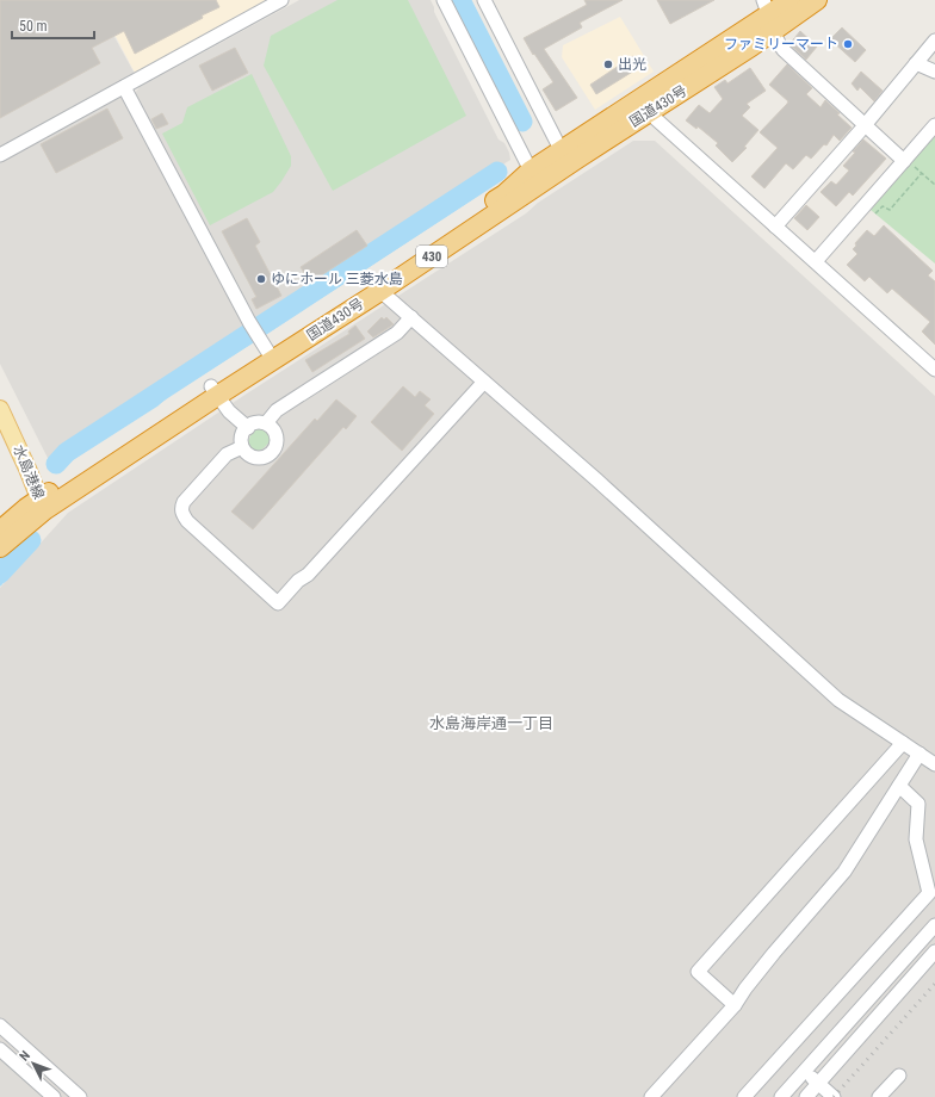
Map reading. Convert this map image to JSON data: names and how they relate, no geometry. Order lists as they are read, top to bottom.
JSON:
{
  "streets": {
    "highway": ["国道430号", "430"],
    "main road": ["水島港線"]
  },
  "crossings": [
    ["国道430号", "水島港線"]
  ],
  "districts": ["水島海岸通一丁目"],
  "places": ["ファミリーマート", "出光", "ゆにホール 三菱水島"],
  "scale_bar": "50 m",
  "north": "top left"
}
